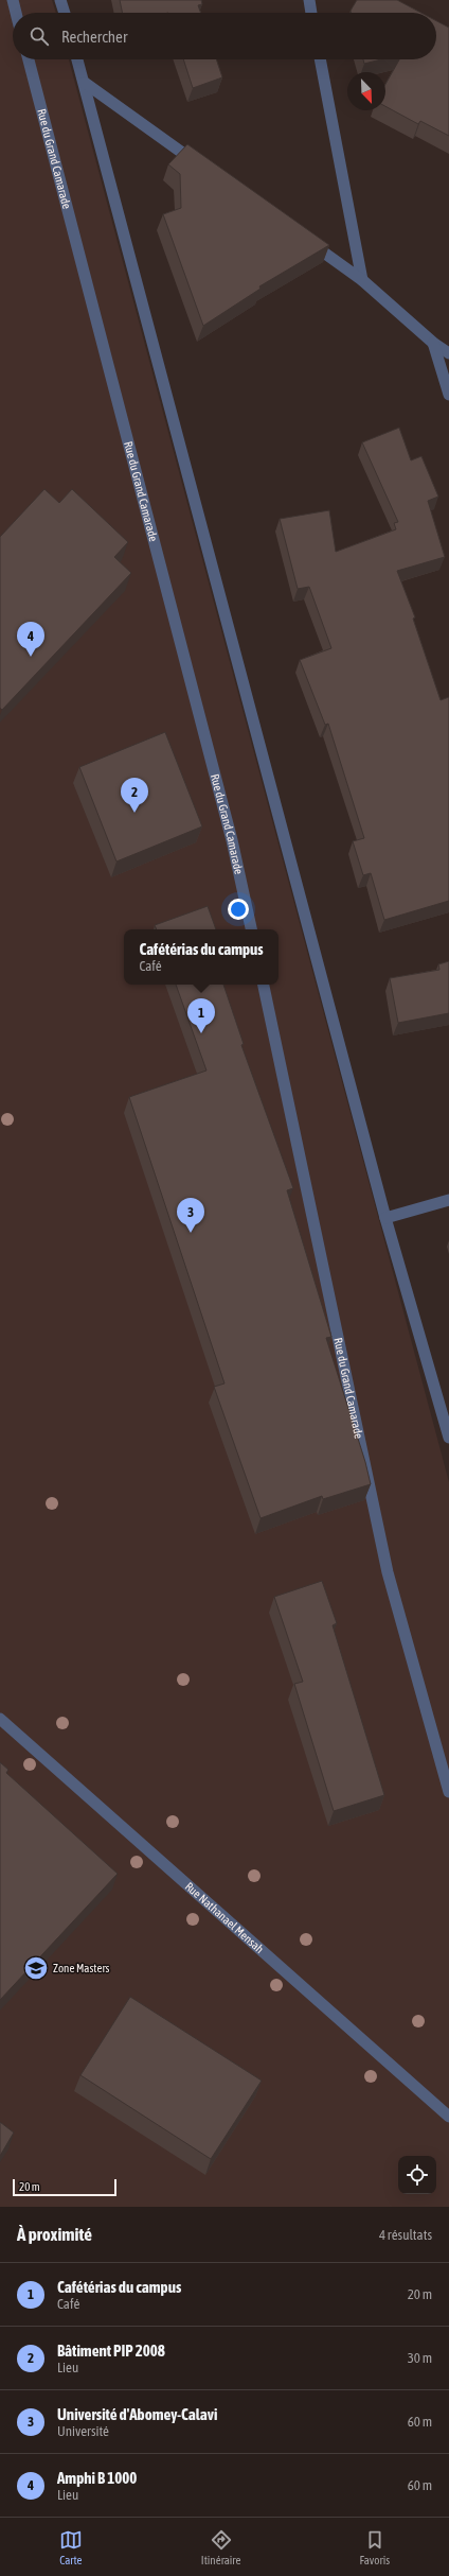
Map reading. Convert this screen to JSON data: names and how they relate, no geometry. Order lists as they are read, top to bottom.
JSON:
{
  "streets": {
    "street": ["Rue du Grand Camarade", "Rue Nathanael Mensah"]
  },
  "places": {
    "school or university": ["Zone Masters"]
  },
  "scale_bar": "20 m",
  "north": "bottom right",
  "page": {
    "search": "Rechercher",
    "pins": [
      "4",
      "2",
      "1",
      "3"
    ],
    "popup": ["Cafétérias du campus", "Café"],
    "scale": "20 m",
    "heading": ["À proximité", "4 résultats"],
    "list": [
      {
        "mark": "1",
        "name": "Cafétérias du campus",
        "note": "Café",
        "value": "20 m"
      },
      {
        "mark": "2",
        "name": "Bâtiment PIP 2008",
        "note": "Lieu",
        "value": "30 m"
      },
      {
        "mark": "3",
        "name": "Université d'Abomey-Calavi",
        "note": "Université",
        "value": "60 m"
      },
      {
        "mark": "4",
        "name": "Amphi B 1000",
        "note": "Lieu",
        "value": "60 m"
      }
    ],
    "nav": ["Carte", "Itinéraire", "Favoris"]
  }
}
